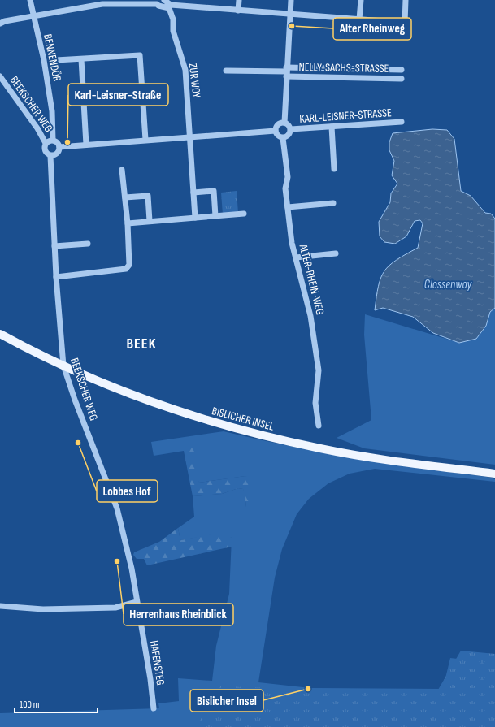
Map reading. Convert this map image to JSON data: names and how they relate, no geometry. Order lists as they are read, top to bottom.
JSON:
{
  "streets": {
    "main road": ["BISLICHER INSEL"],
    "street": [
      "BENNENDÖR",
      "NELLY-SACHS-STRASSE",
      "ZUR WOY",
      "BEEKSCHER WEG",
      "KARL-LEISNER-STRASSE",
      "ALTER-RHEIN-WEG",
      "HAFENSTEG"
    ]
  },
  "crossings": [
    ["BENNENDÖR", "BEEKSCHER WEG"],
    ["BEEKSCHER WEG", "BISLICHER INSEL"],
    ["BEEKSCHER WEG", "HAFENSTEG"],
    ["KARL-LEISNER-STRASSE", "ALTER-RHEIN-WEG"]
  ],
  "districts": ["BEEK"],
  "water": ["Clossenwoy"],
  "places": [
    "Alter Rheinweg",
    "Karl-Leisner-Straße",
    "Lobbes Hof",
    "Herrenhaus Rheinblick",
    "Bislicher Insel"
  ],
  "scale_bar": "100 m"
}
